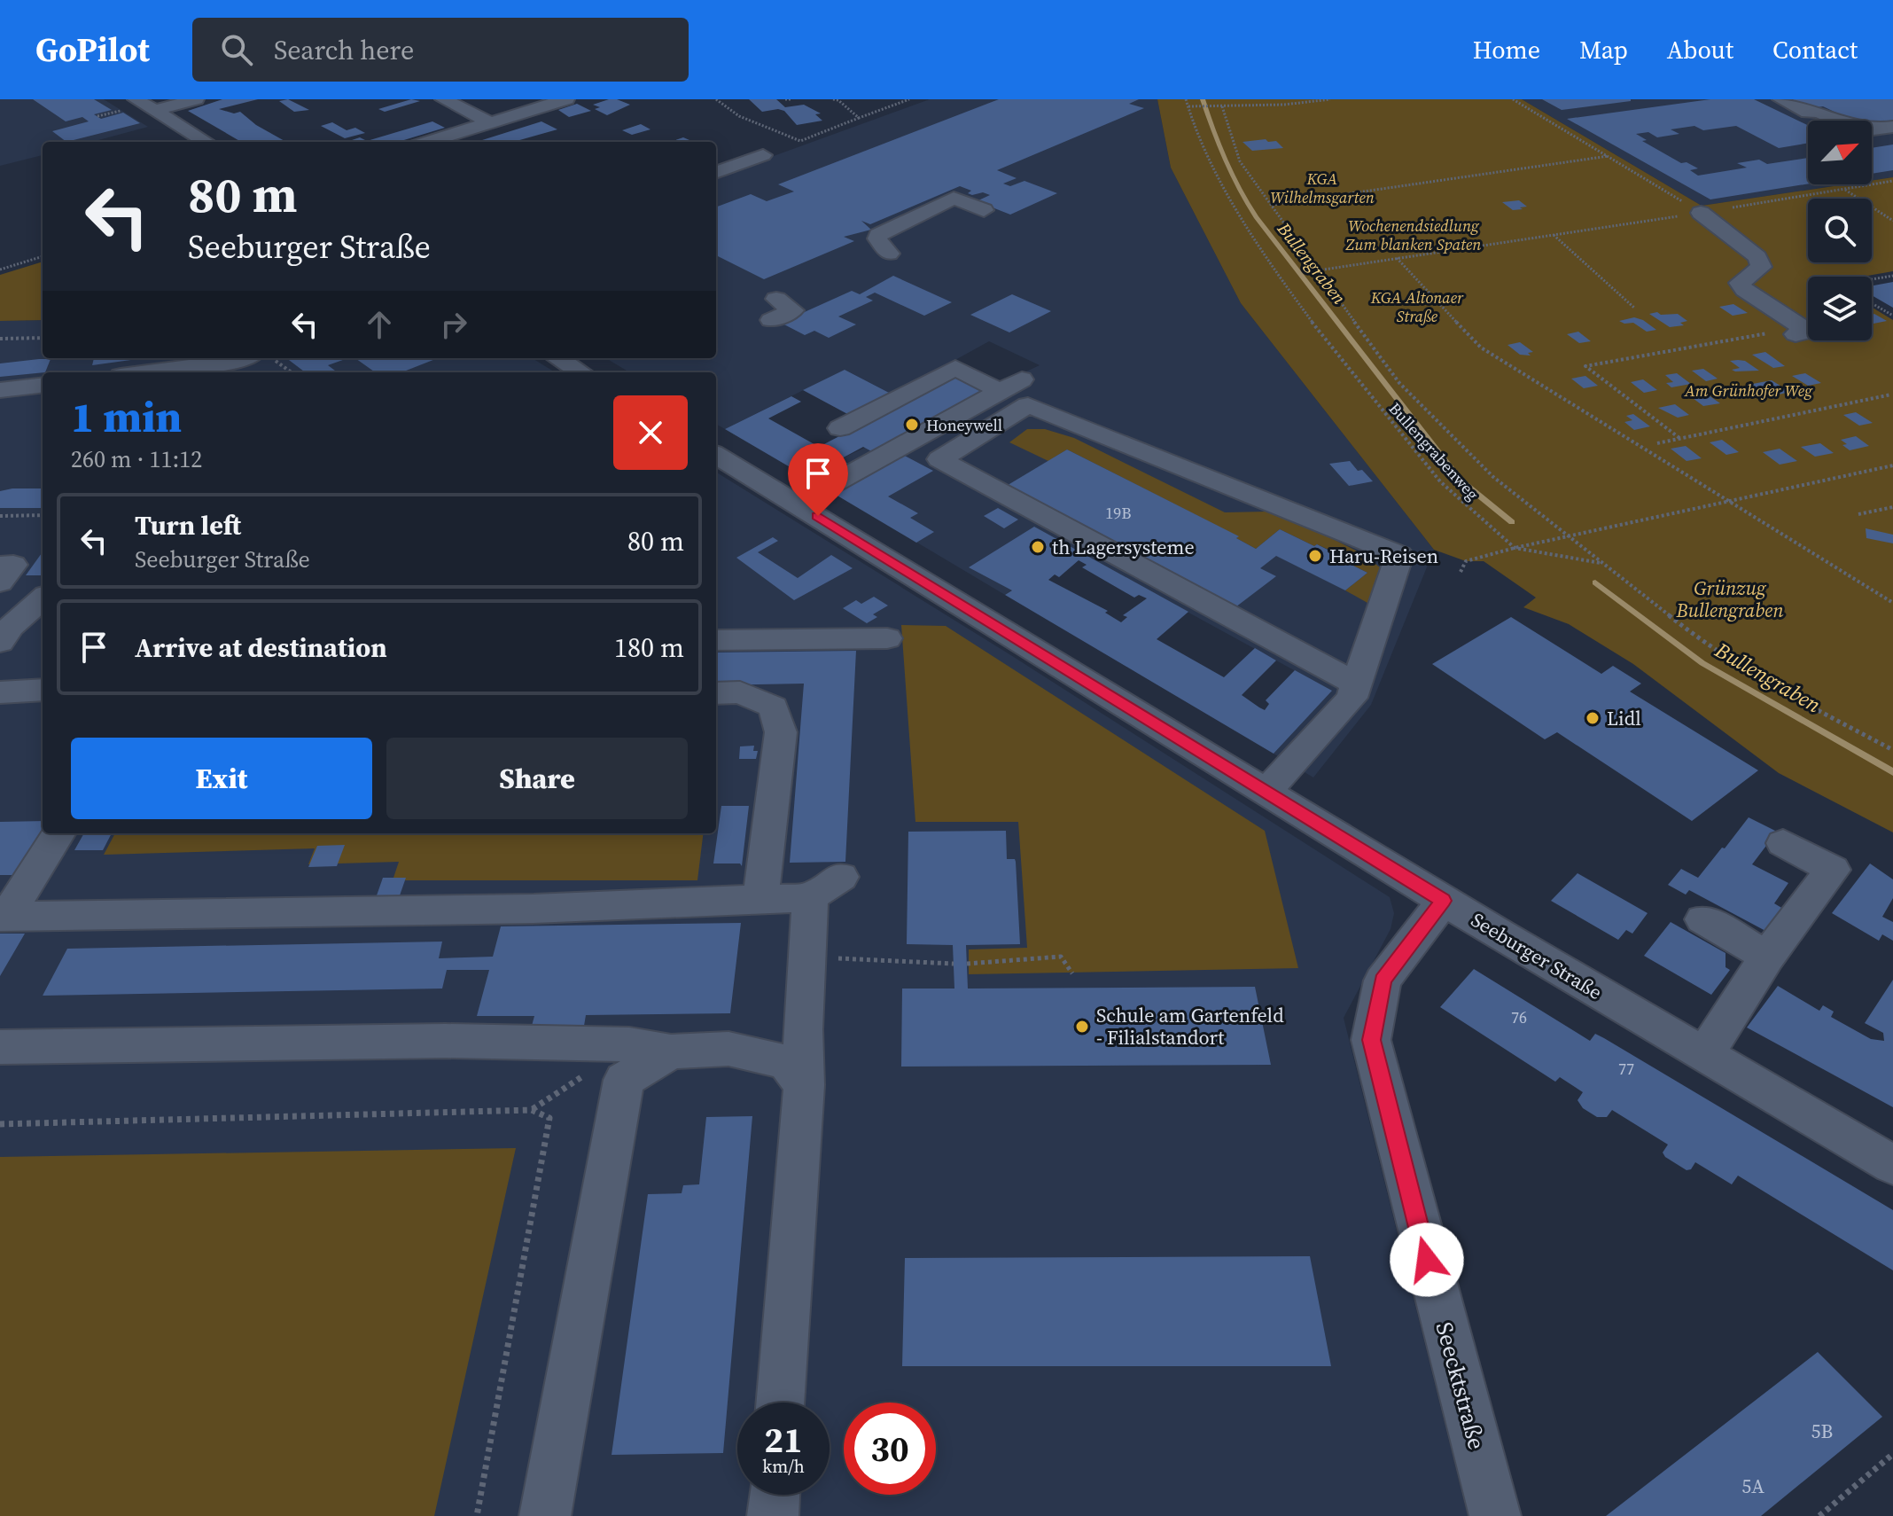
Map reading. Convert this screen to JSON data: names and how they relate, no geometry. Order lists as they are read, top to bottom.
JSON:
{
  "streets": {
    "street": ["Seeburger Straße", "Seecktstraße"],
    "path": ["Bullengrabenweg"]
  },
  "crossings": [
    ["Seeburger Straße", "Seecktstraße"]
  ],
  "water": ["Bullengraben"],
  "parks": [
    "KGA Wilhelmsgarten",
    "Wochenendsiedlung Zum blanken Spaten",
    "KGA Altonaer Straße",
    "Am Grünhofer Weg",
    "Grünzug Bullengraben"
  ],
  "places": [
    "Honeywell",
    "th Lagersysteme",
    "Haru-Reisen",
    "Lidl",
    "Schule am Gartenfeld - Filialstandort"
  ],
  "house_numbers": [
    "19B",
    "76",
    "77",
    "5B",
    "5A"
  ],
  "north": "top right",
  "page": {
    "header": "GoPilot",
    "search": "Search here",
    "nav": [
      "Home",
      "Map",
      "About",
      "Contact"
    ],
    "turn": ["80 m", "Seeburger Straße"],
    "heading": ["1 min", "260 m · 11:12"],
    "list": [
      {
        "name": "Turn left",
        "note": "Seeburger Straße",
        "value": "80 m"
      },
      {
        "name": "Arrive at destination",
        "value": "180 m"
      }
    ],
    "buttons": ["Exit", "Share"],
    "speed": "21 km/h",
    "limit": "30"
  }
}
